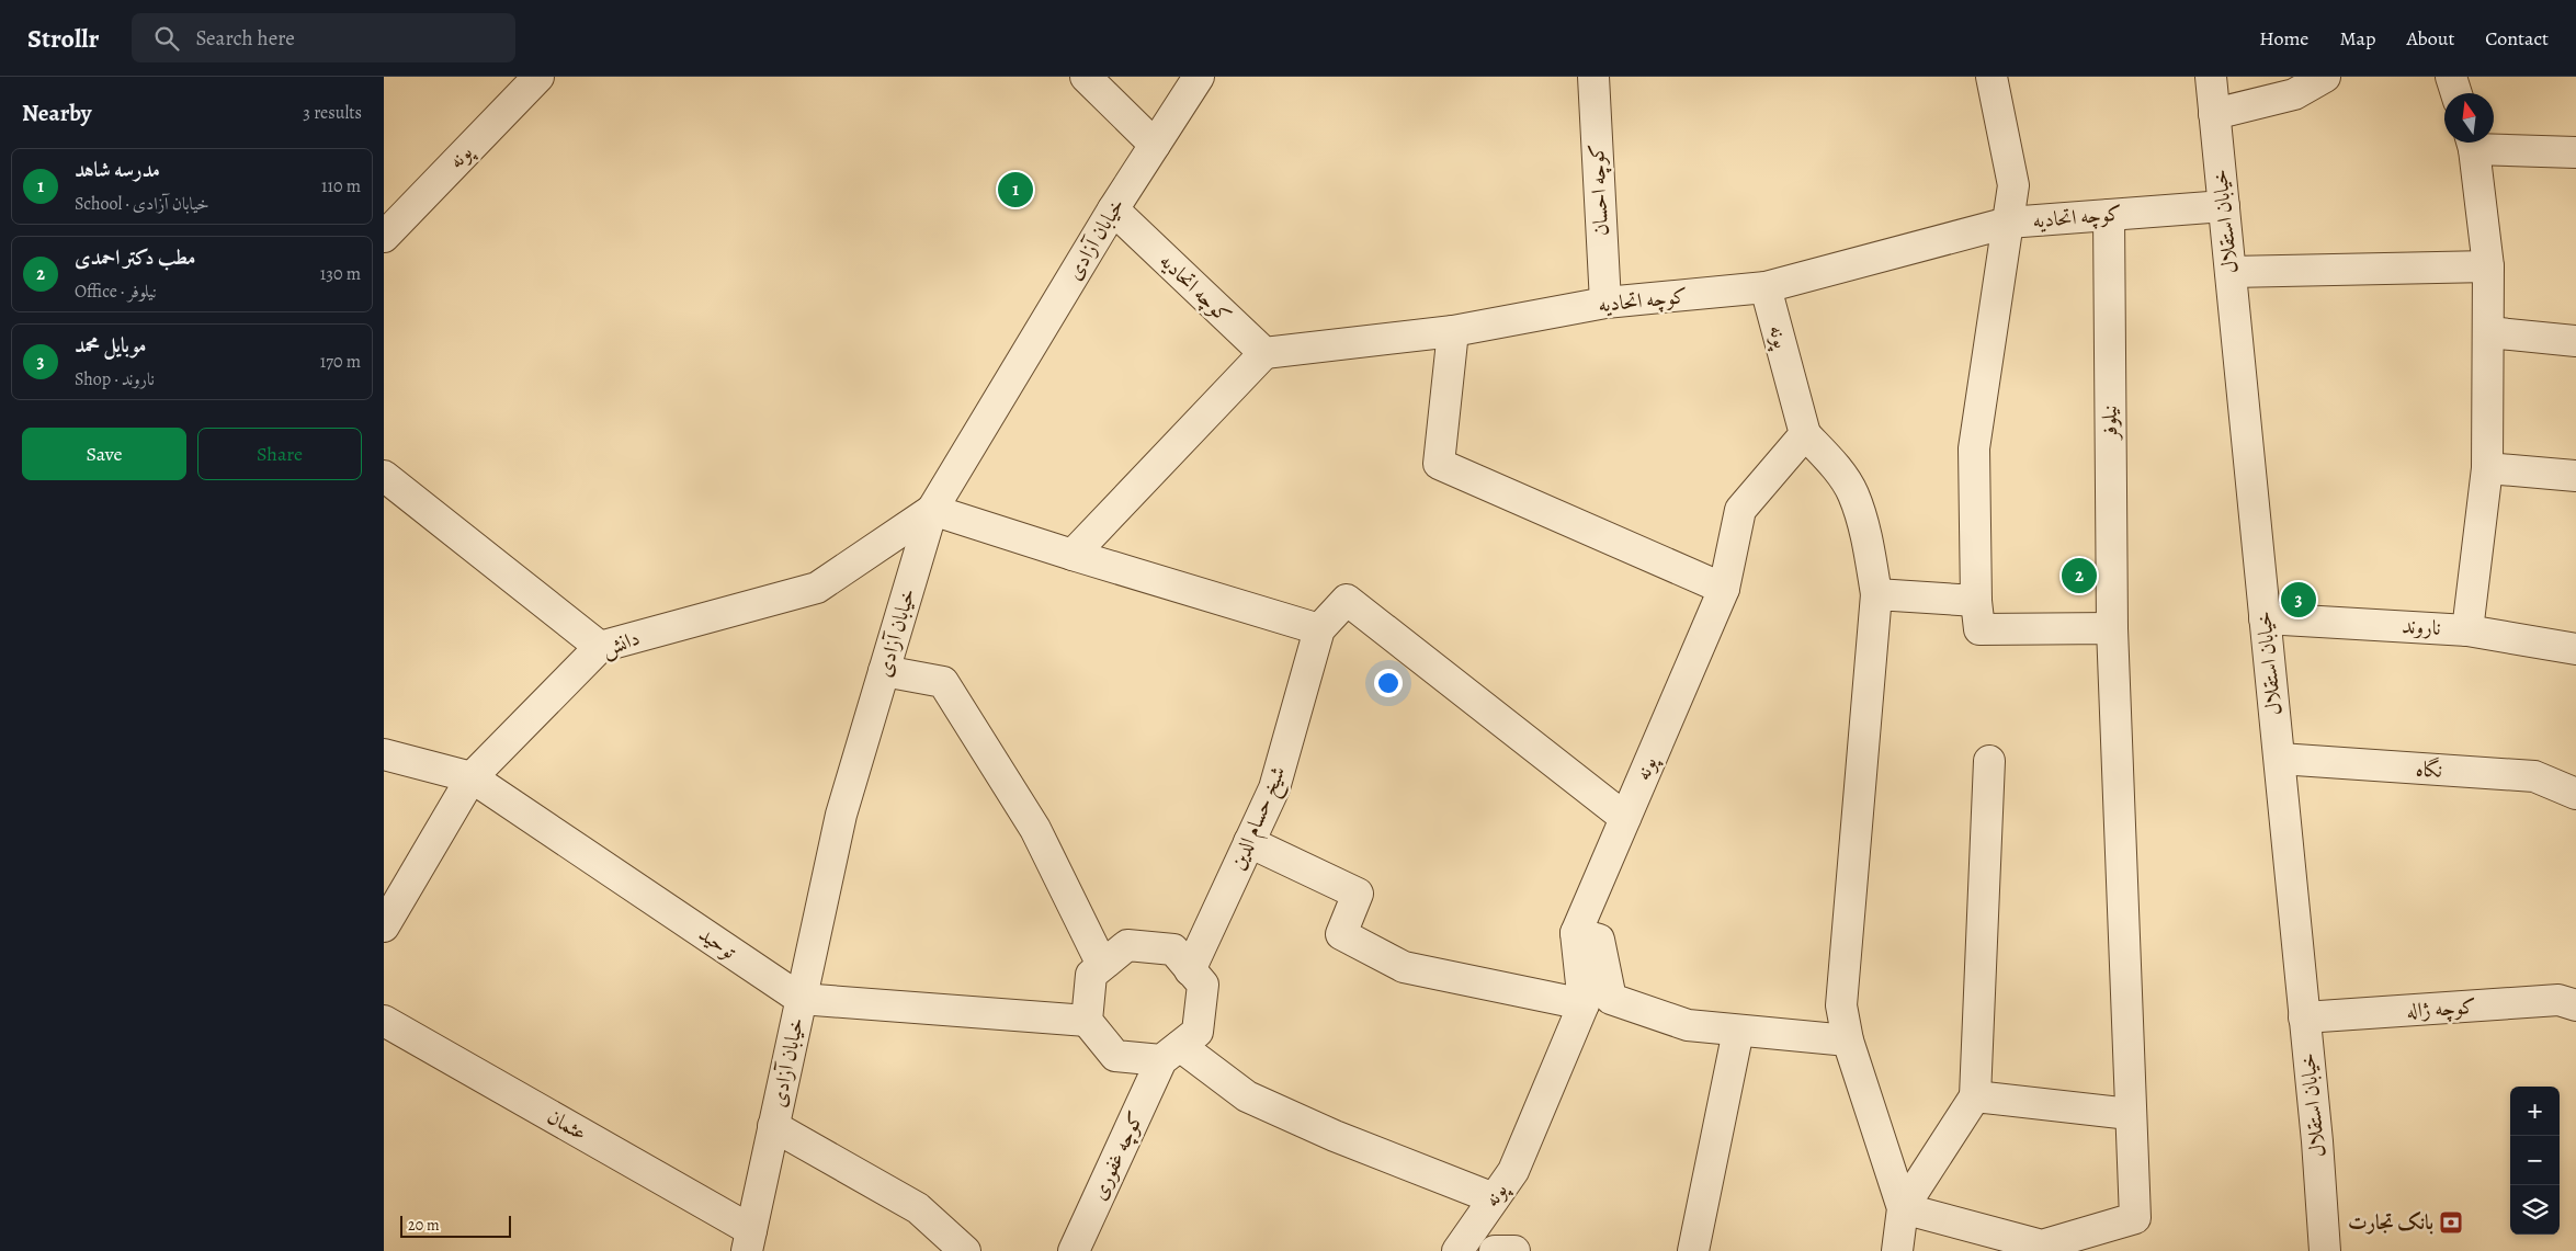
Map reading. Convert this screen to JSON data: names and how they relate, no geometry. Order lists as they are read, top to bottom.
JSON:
{
  "streets": {
    "street": [
      "پونه",
      "کوچه احسان",
      "کوچه اتحادیه",
      "خیابان استقلال",
      "خیابان آزادی",
      "نیلوفر",
      "ناروند",
      "دانش",
      "نگاه",
      "شیخ حسام الدین",
      "توحید",
      "کوچه ژاله",
      "عثمان",
      "کوچه غفوری"
    ]
  },
  "crossings": [
    ["پونه", "کوچه اتحادیه"],
    ["کوچه احسان", "کوچه اتحادیه"],
    ["کوچه اتحادیه", "خیابان استقلال"],
    ["کوچه اتحادیه", "خیابان آزادی"],
    ["کوچه اتحادیه", "نیلوفر"],
    ["خیابان استقلال", "ناروند"],
    ["خیابان استقلال", "نگاه"],
    ["خیابان استقلال", "کوچه ژاله"],
    ["خیابان آزادی", "دانش"],
    ["خیابان آزادی", "توحید"],
    ["خیابان آزادی", "عثمان"],
    ["دانش", "توحید"],
    ["شیخ حسام الدین", "توحید"],
    ["شیخ حسام الدین", "کوچه غفوری"],
    ["توحید", "کوچه غفوری"]
  ],
  "places": {
    "bank": ["بانک تجارت"]
  },
  "scale_bar": "20 m",
  "north": "top",
  "page": {
    "header": "Strollr",
    "search": "Search here",
    "nav": [
      "Home",
      "Map",
      "About",
      "Contact"
    ],
    "heading": ["Nearby", "3 results"],
    "list": [
      {
        "mark": "1",
        "name": "مدرسه شاهد",
        "note": "School · خیابان آزادی",
        "value": "110 m"
      },
      {
        "mark": "2",
        "name": "مطب دکتر احمدی",
        "note": "Office · نیلوفر",
        "value": "130 m"
      },
      {
        "mark": "3",
        "name": "موبایل محمد",
        "note": "Shop · ناروند",
        "value": "170 m"
      }
    ],
    "pins": ["1", "2", "3"],
    "buttons": ["Save", "Share"],
    "map_buttons": ["+", "−"],
    "scale": "20 m"
  }
}
